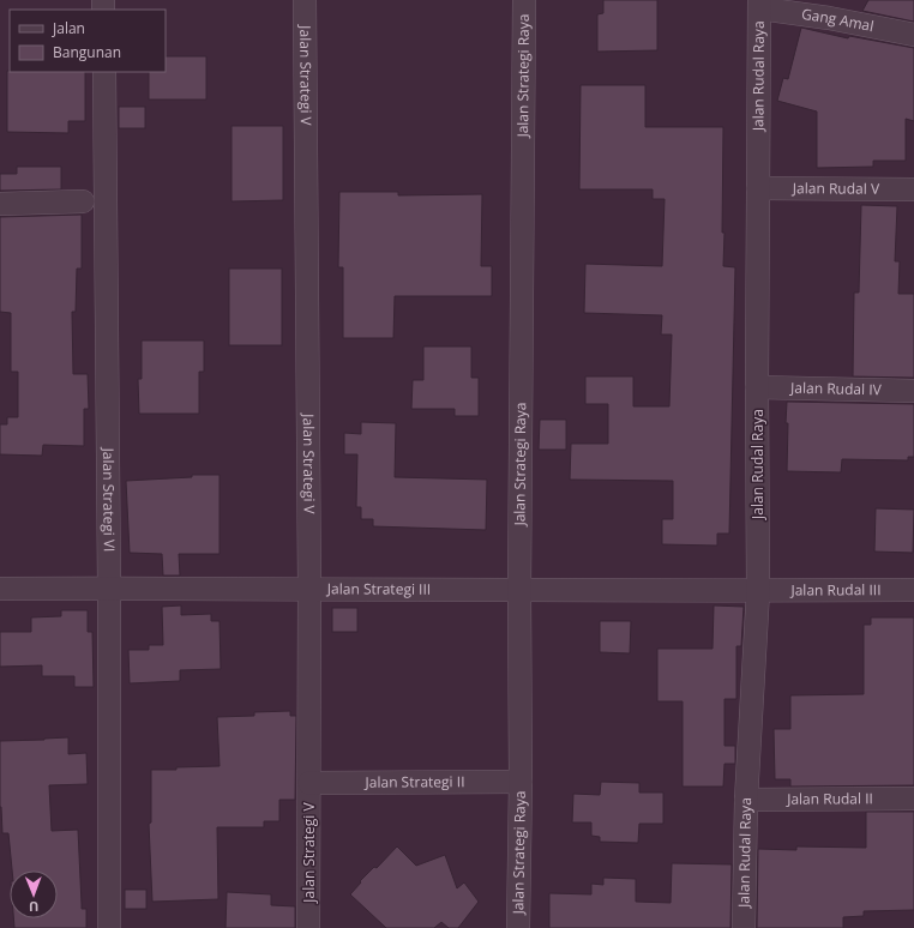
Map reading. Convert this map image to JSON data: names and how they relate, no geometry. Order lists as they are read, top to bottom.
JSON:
{
  "streets": {
    "street": [
      "Gang Amal",
      "Jalan Strategi V",
      "Jalan Strategi Raya",
      "Jalan Rudal Raya",
      "Jalan Rudal V",
      "Jalan Rudal IV",
      "Jalan Strategi VI",
      "Jalan Strategi III",
      "Jalan Rudal III",
      "Jalan Strategi II",
      "Jalan Rudal II"
    ]
  },
  "crossings": [
    ["Gang Amal", "Jalan Rudal Raya"],
    ["Jalan Strategi V", "Jalan Strategi III"],
    ["Jalan Strategi V", "Jalan Strategi II"],
    ["Jalan Strategi Raya", "Jalan Strategi III"],
    ["Jalan Strategi Raya", "Jalan Strategi II"],
    ["Jalan Rudal Raya", "Jalan Rudal V"],
    ["Jalan Rudal Raya", "Jalan Rudal IV"],
    ["Jalan Rudal Raya", "Jalan Strategi III"],
    ["Jalan Rudal Raya", "Jalan Rudal III"],
    ["Jalan Rudal Raya", "Jalan Rudal II"],
    ["Jalan Strategi VI", "Jalan Strategi III"],
    ["Jalan Strategi III", "Jalan Rudal III"]
  ],
  "legend": ["Jalan", "Bangunan"],
  "north": "bottom"
}
